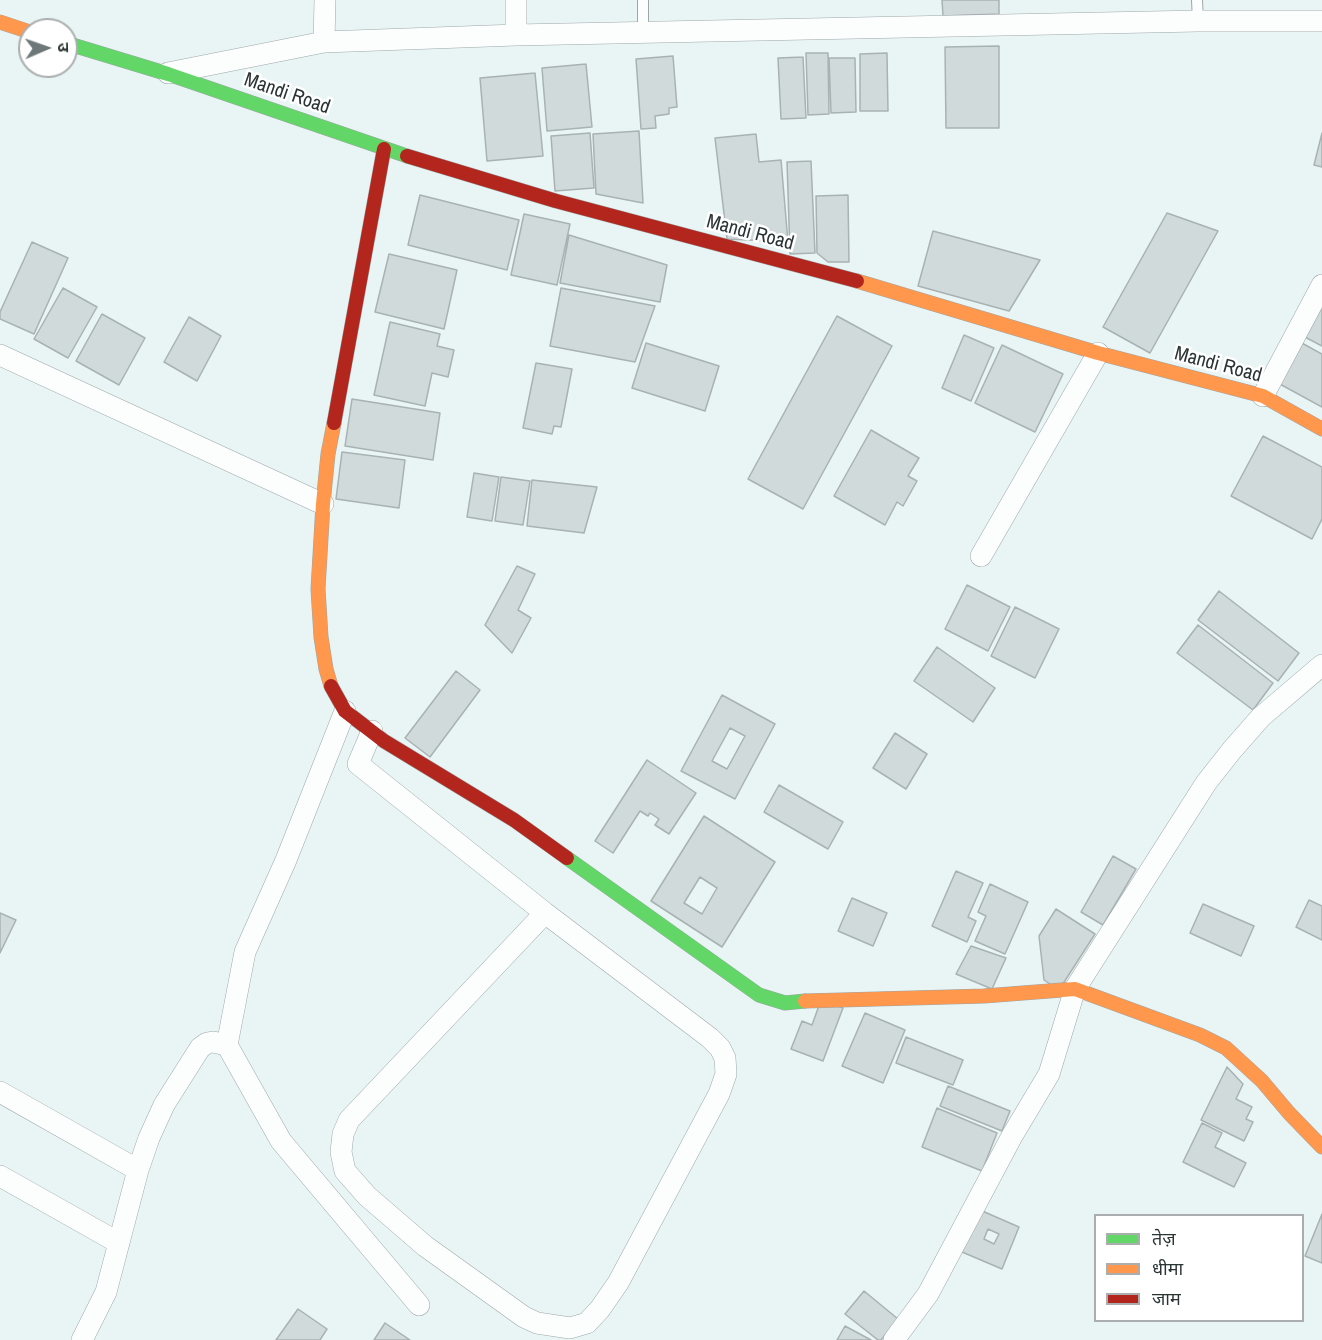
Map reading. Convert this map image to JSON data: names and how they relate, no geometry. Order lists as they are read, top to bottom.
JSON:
{
  "streets": {
    "street": ["Mandi Road"]
  },
  "legend": ["तेज़", "धीमा", "जाम"],
  "north": "right"
}
